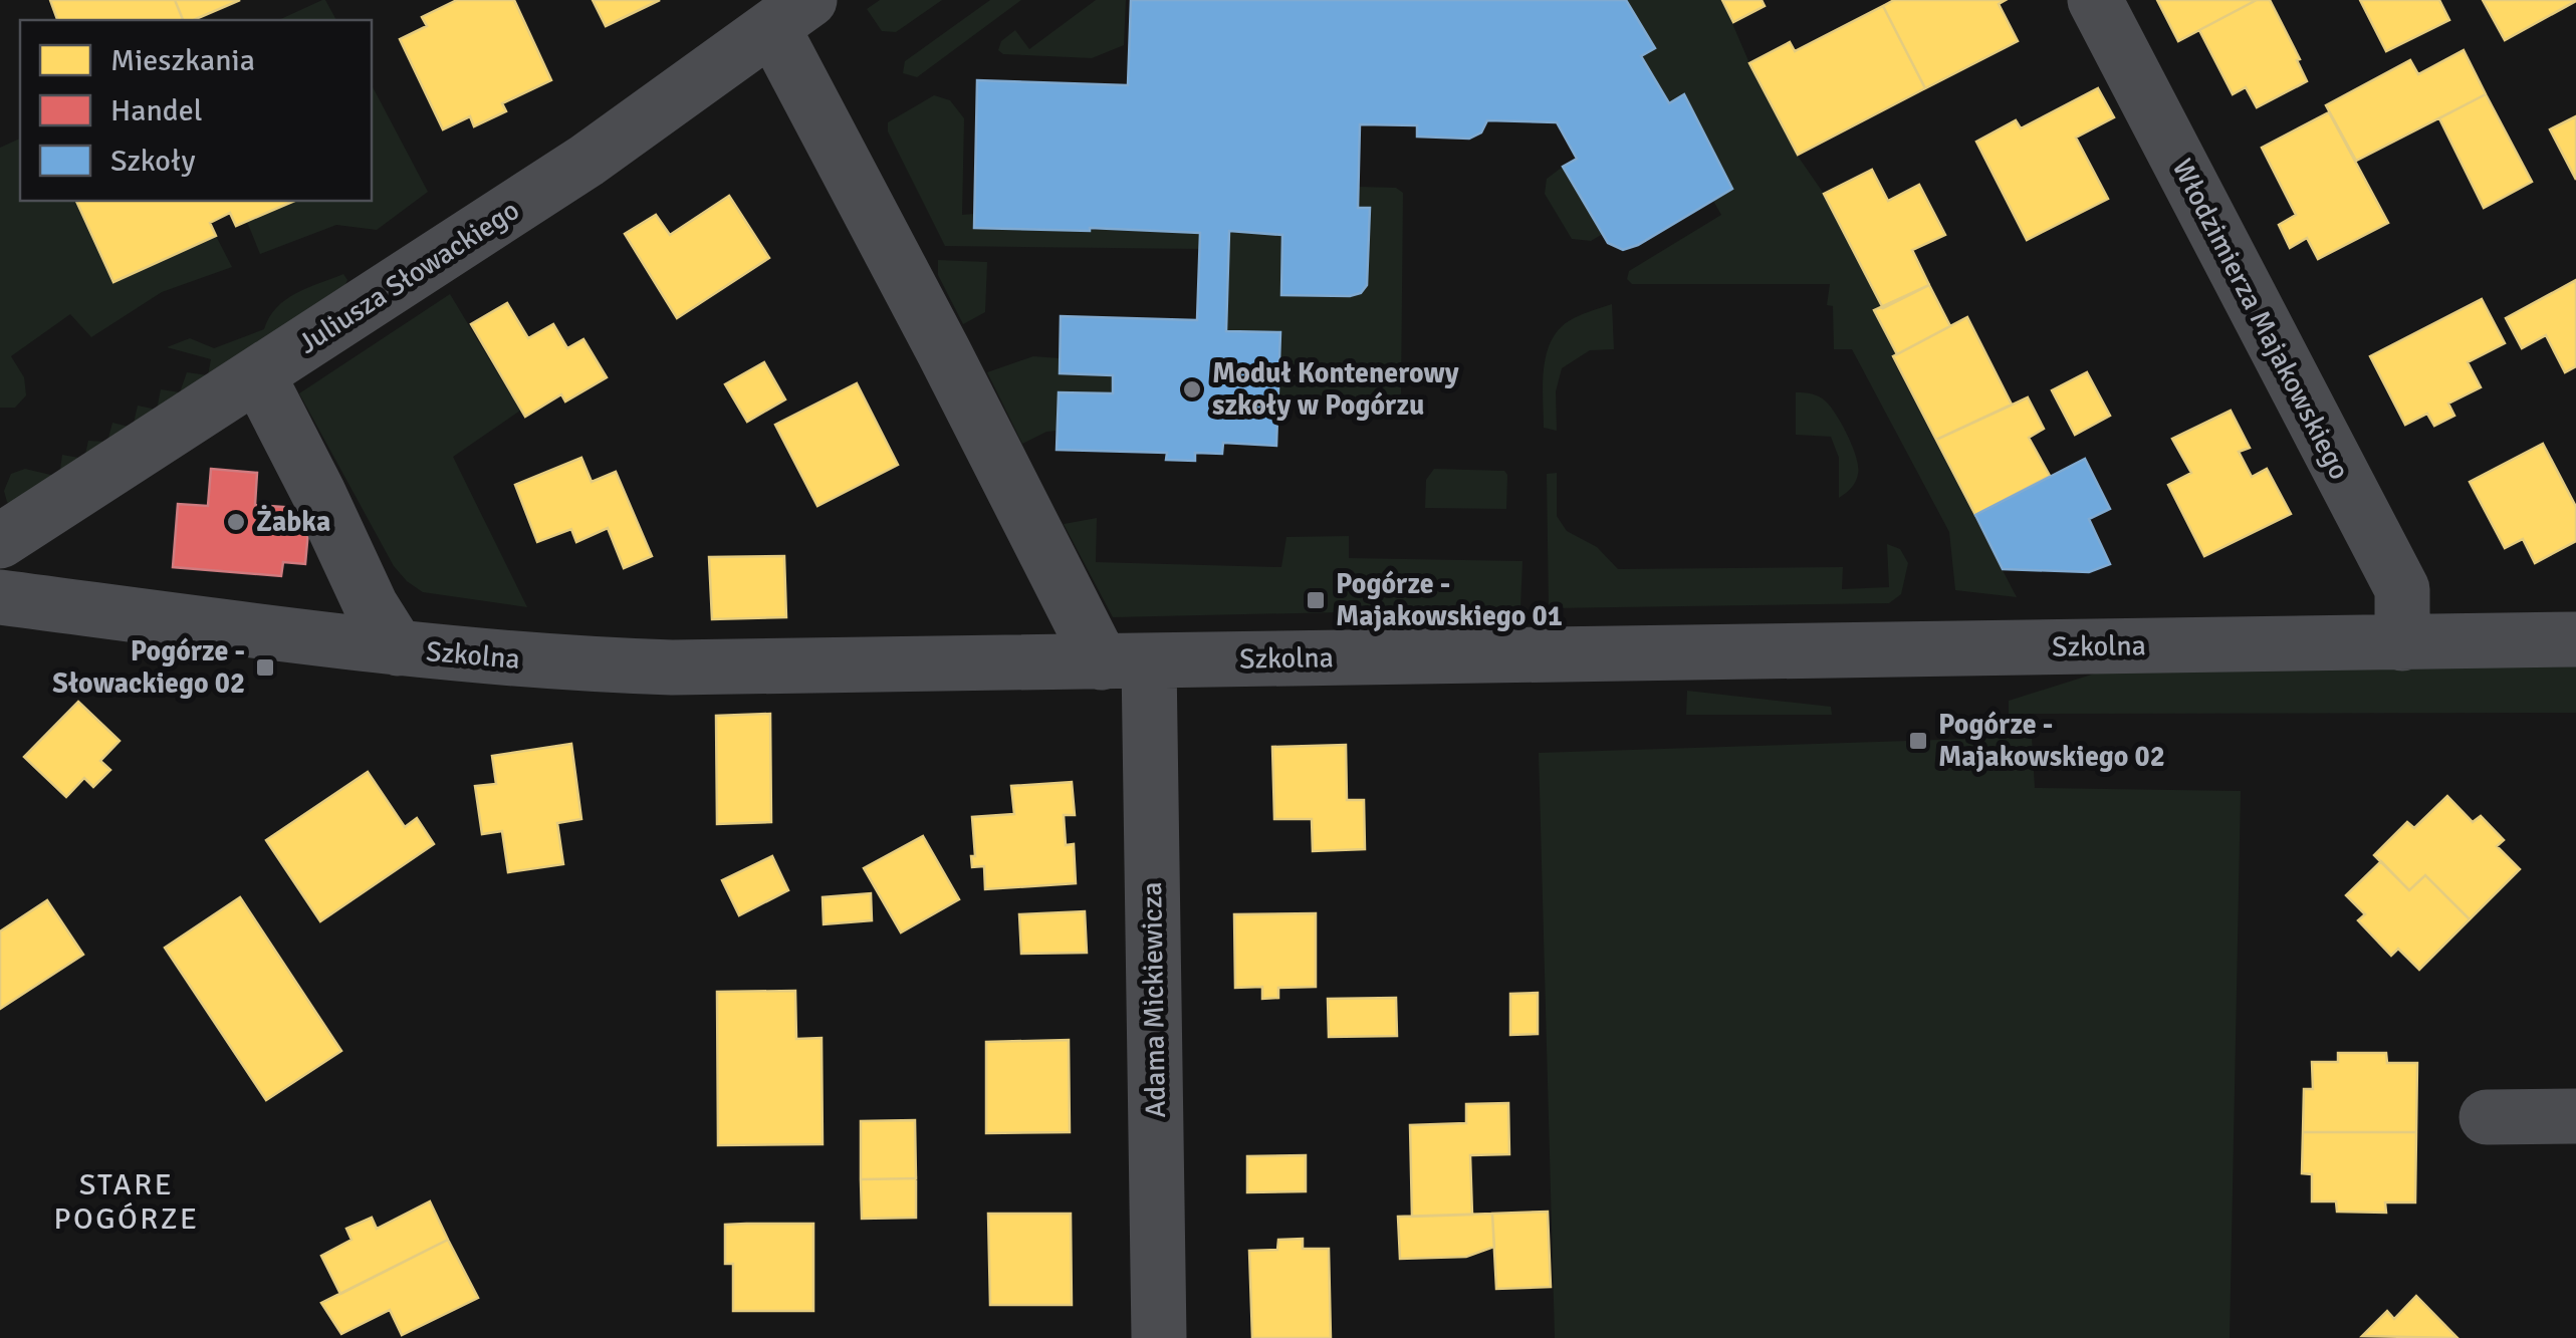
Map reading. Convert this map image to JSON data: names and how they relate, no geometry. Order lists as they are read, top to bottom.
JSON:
{
  "streets": {
    "street": [
      "Juliusza Słowackiego",
      "Włodzimierza Majakowskiego",
      "Szkolna",
      "Adama Mickiewicza"
    ]
  },
  "crossings": [
    ["Włodzimierza Majakowskiego", "Szkolna"],
    ["Szkolna", "Adama Mickiewicza"]
  ],
  "districts": ["STARE POGÓRZE"],
  "places": {
    "other": ["Moduł Kontenerowy szkoły w Pogórzu", "Żabka"],
    "transit": ["Pogórze - Majakowskiego 01", "Pogórze - Słowackiego 02", "Pogórze - Majakowskiego 02"]
  },
  "legend": ["Mieszkania", "Handel", "Szkoły"]
}
